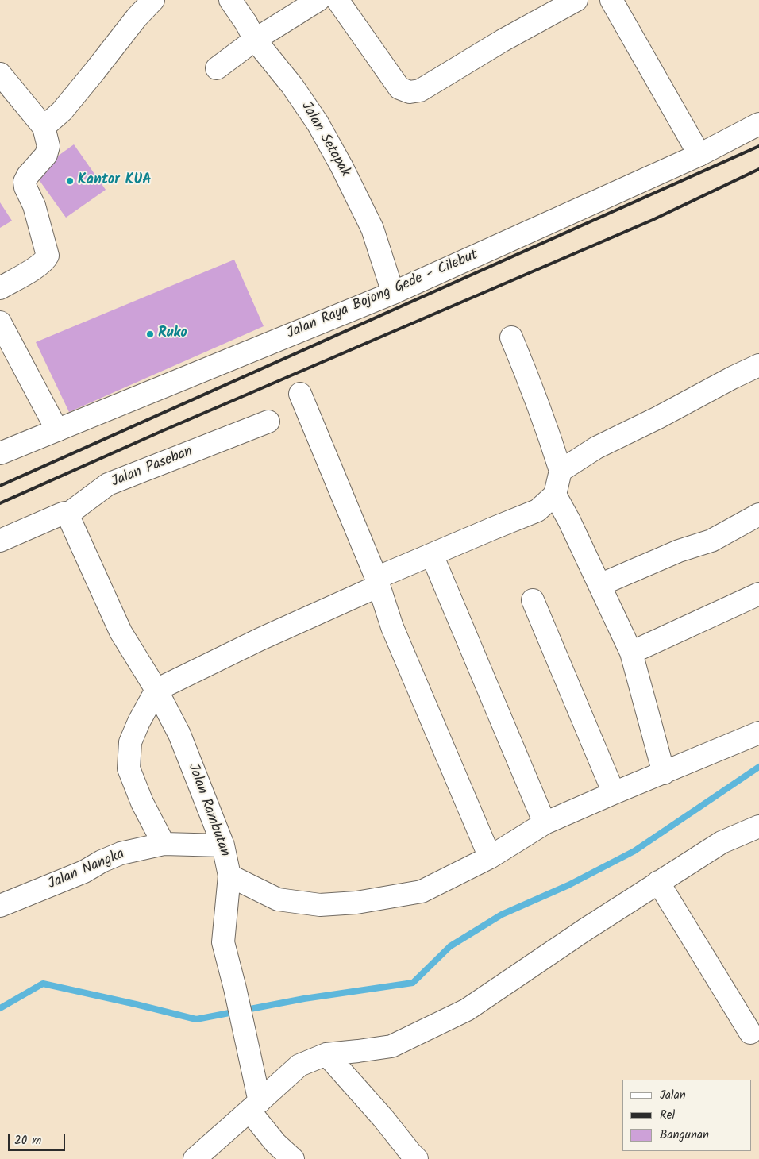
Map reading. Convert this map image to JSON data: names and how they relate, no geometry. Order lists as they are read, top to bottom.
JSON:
{
  "streets": {
    "street": [
      "Jalan Setapak",
      "Jalan Raya Bojong Gede - Cilebut",
      "Jalan Paseban",
      "Jalan Rambutan",
      "Jalan Nangka"
    ]
  },
  "crossings": [
    ["Jalan Setapak", "Jalan Raya Bojong Gede - Cilebut"],
    ["Jalan Paseban", "Jalan Rambutan"],
    ["Jalan Rambutan", "Jalan Nangka"]
  ],
  "places": ["Kantor KUA", "Ruko"],
  "legend": ["Jalan", "Rel", "Bangunan"],
  "scale_bar": "20 m"
}
